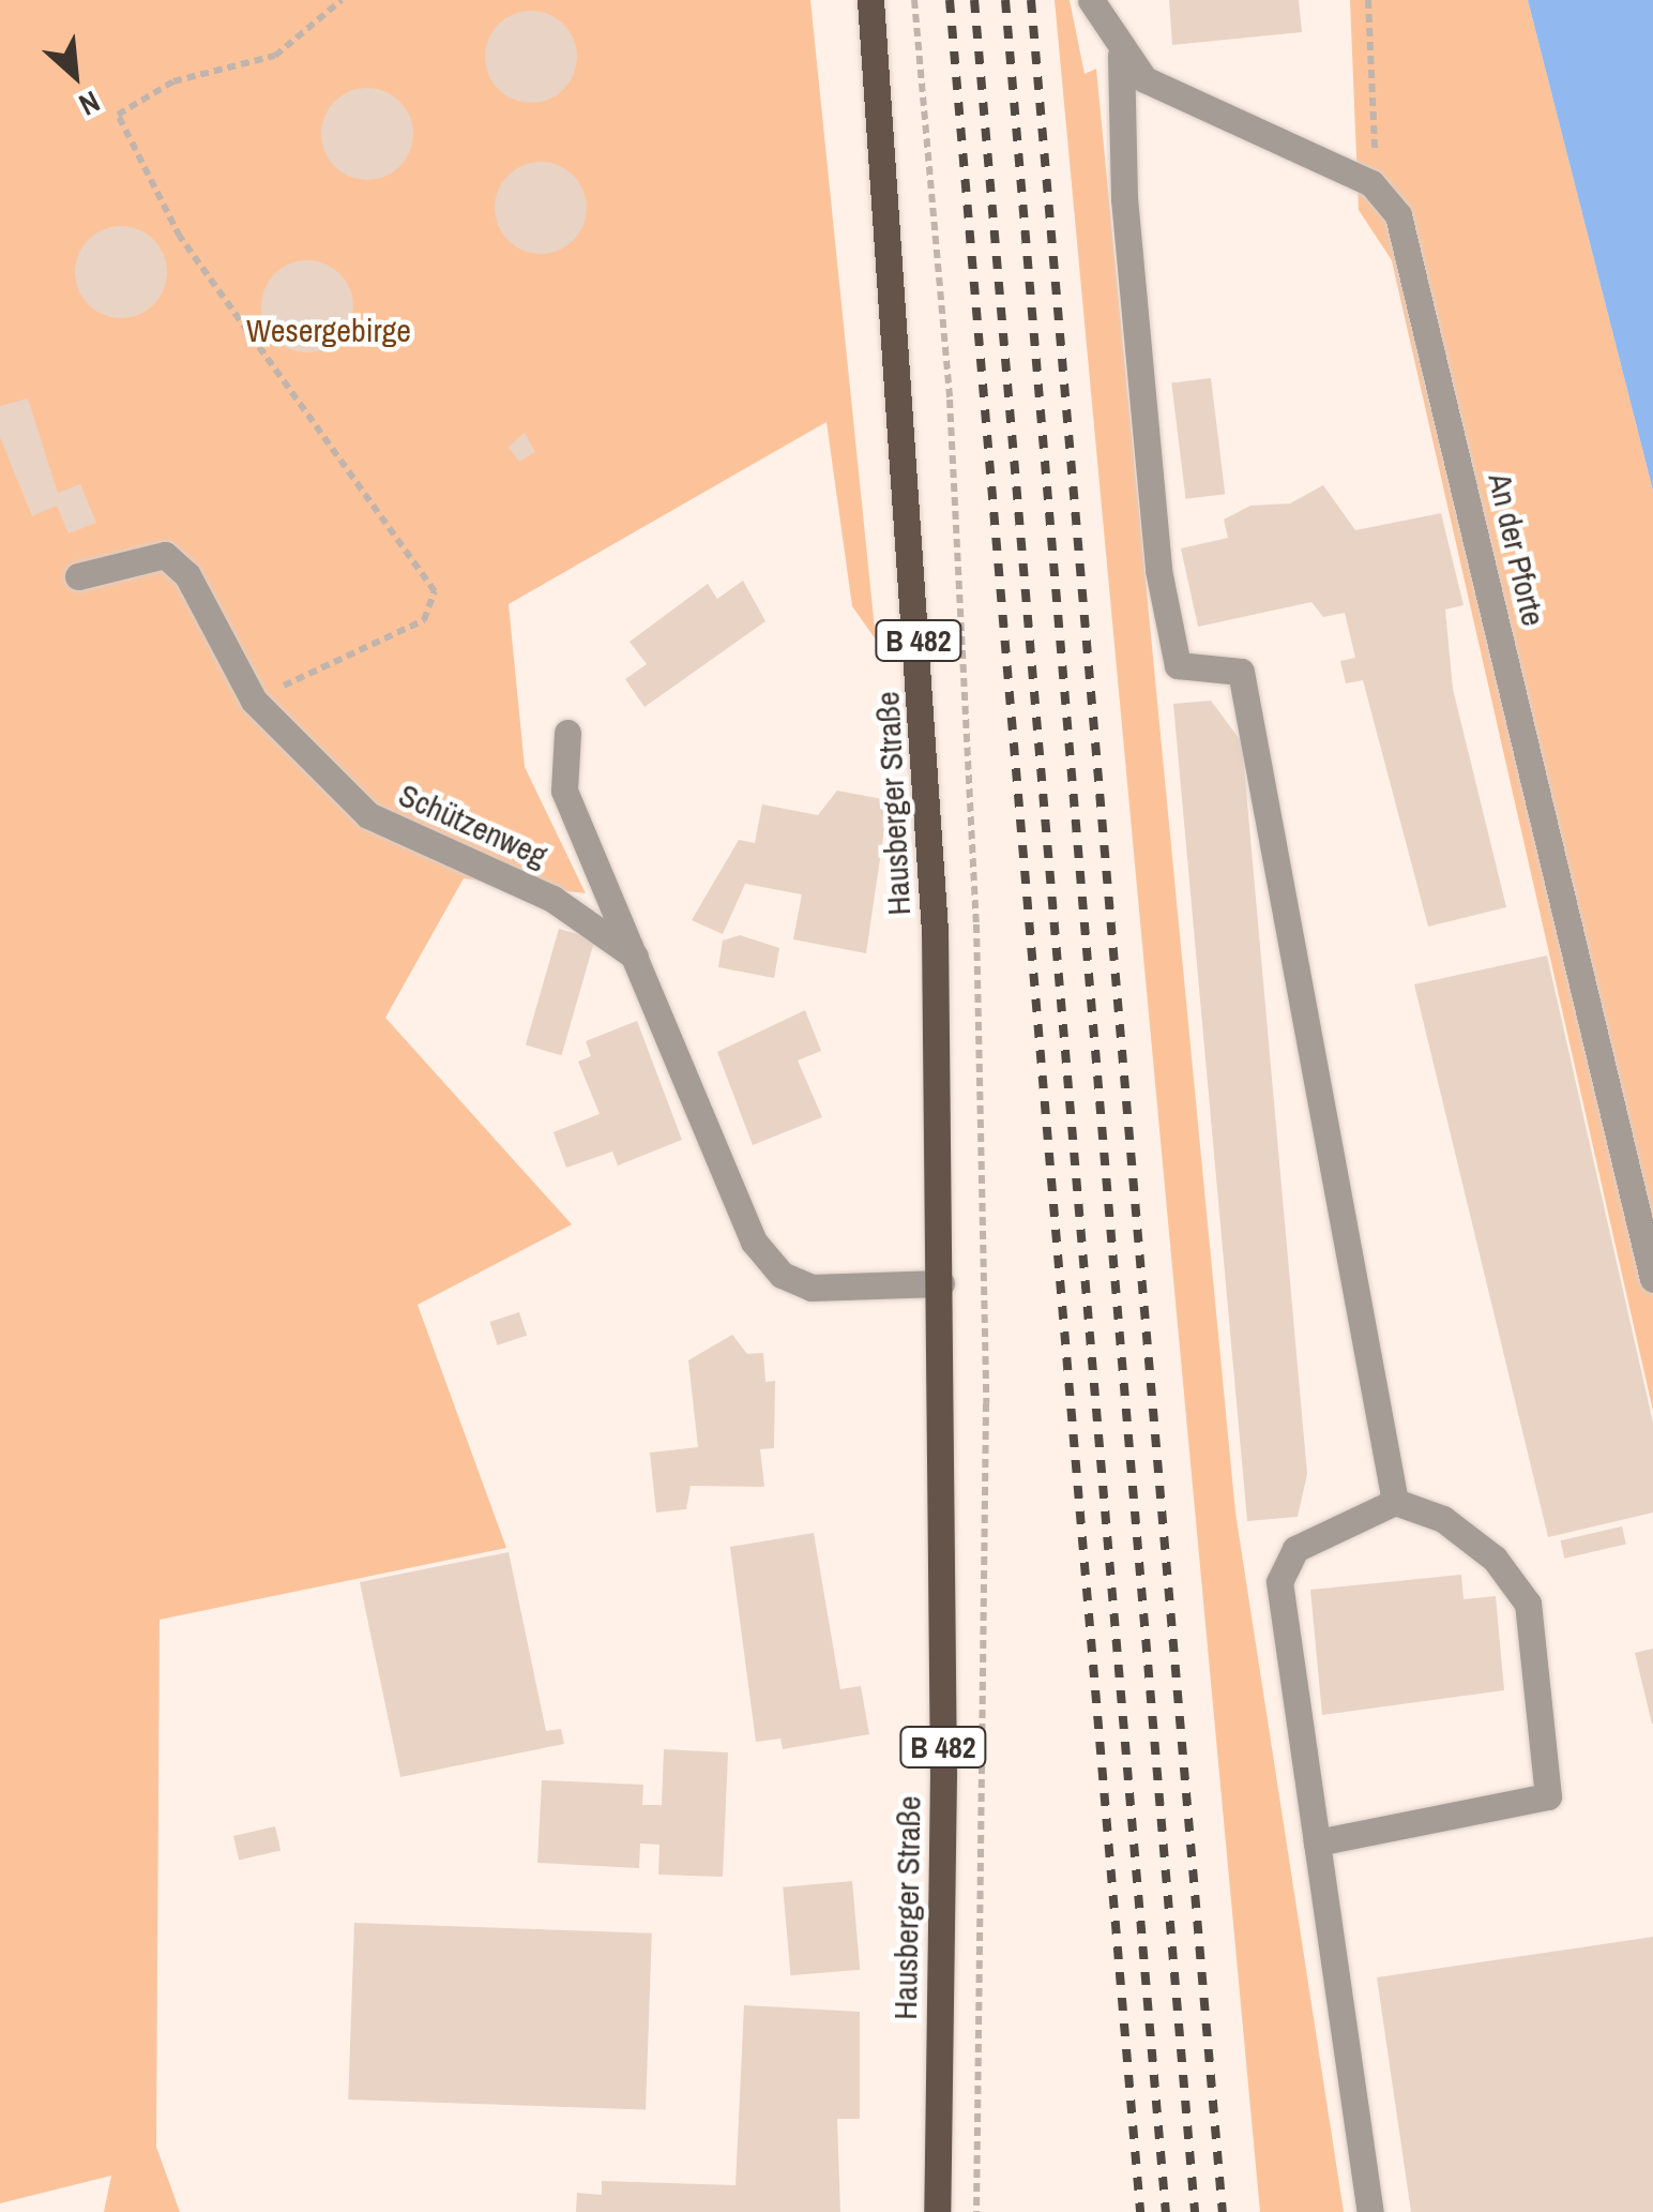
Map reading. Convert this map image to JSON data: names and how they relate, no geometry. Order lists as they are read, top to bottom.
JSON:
{
  "streets": {
    "main road": ["B 482", "Hausberger Straße"],
    "street": ["An der Pforte", "Schützenweg"]
  },
  "parks": ["Wesergebirge"],
  "north": "bottom right"
}
